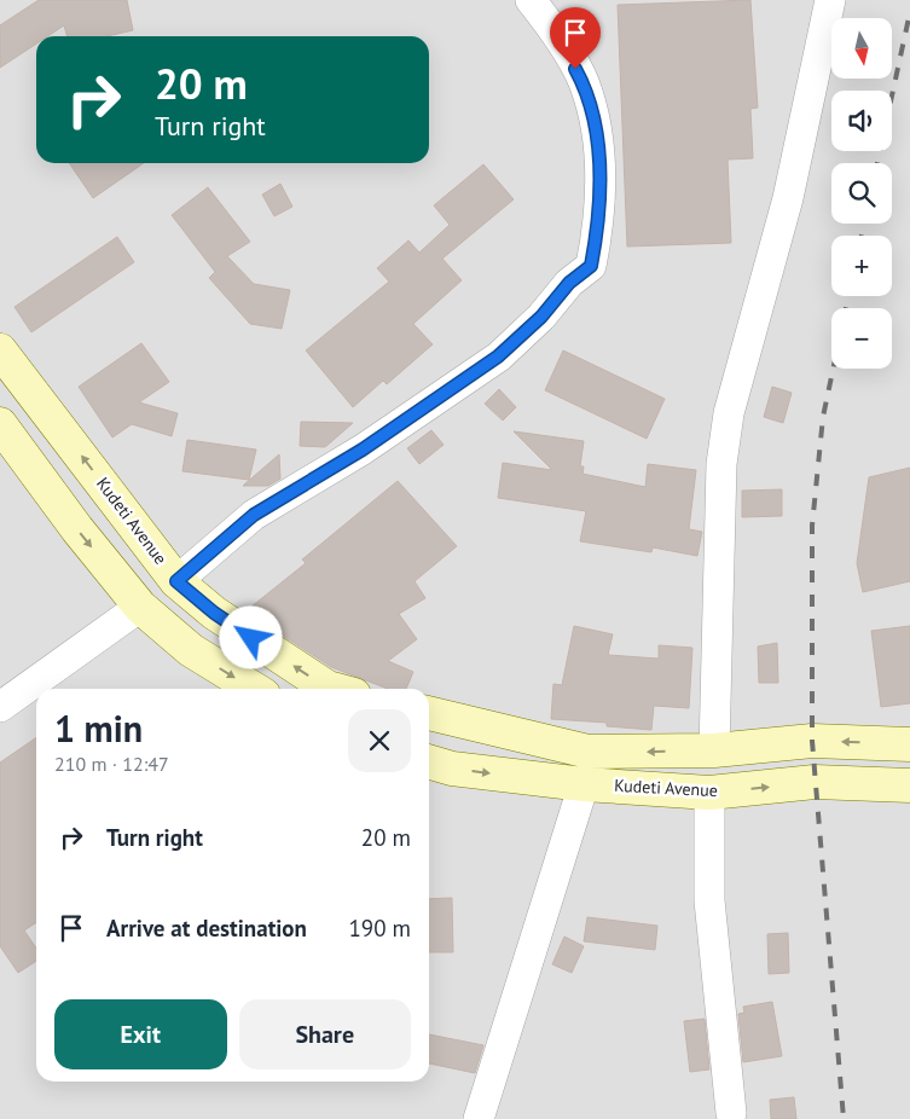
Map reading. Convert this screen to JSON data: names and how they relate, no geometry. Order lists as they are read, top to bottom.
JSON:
{
  "streets": {
    "main road": ["Kudeti Avenue"]
  },
  "north": "bottom",
  "page": {
    "map_buttons": ["+", "−"],
    "turn": ["20 m", "Turn right"],
    "heading": ["1 min", "210 m · 12:47"],
    "list": [
      {
        "name": "Turn right",
        "value": "20 m"
      },
      {
        "name": "Arrive at destination",
        "value": "190 m"
      }
    ],
    "buttons": ["Exit", "Share"]
  }
}
